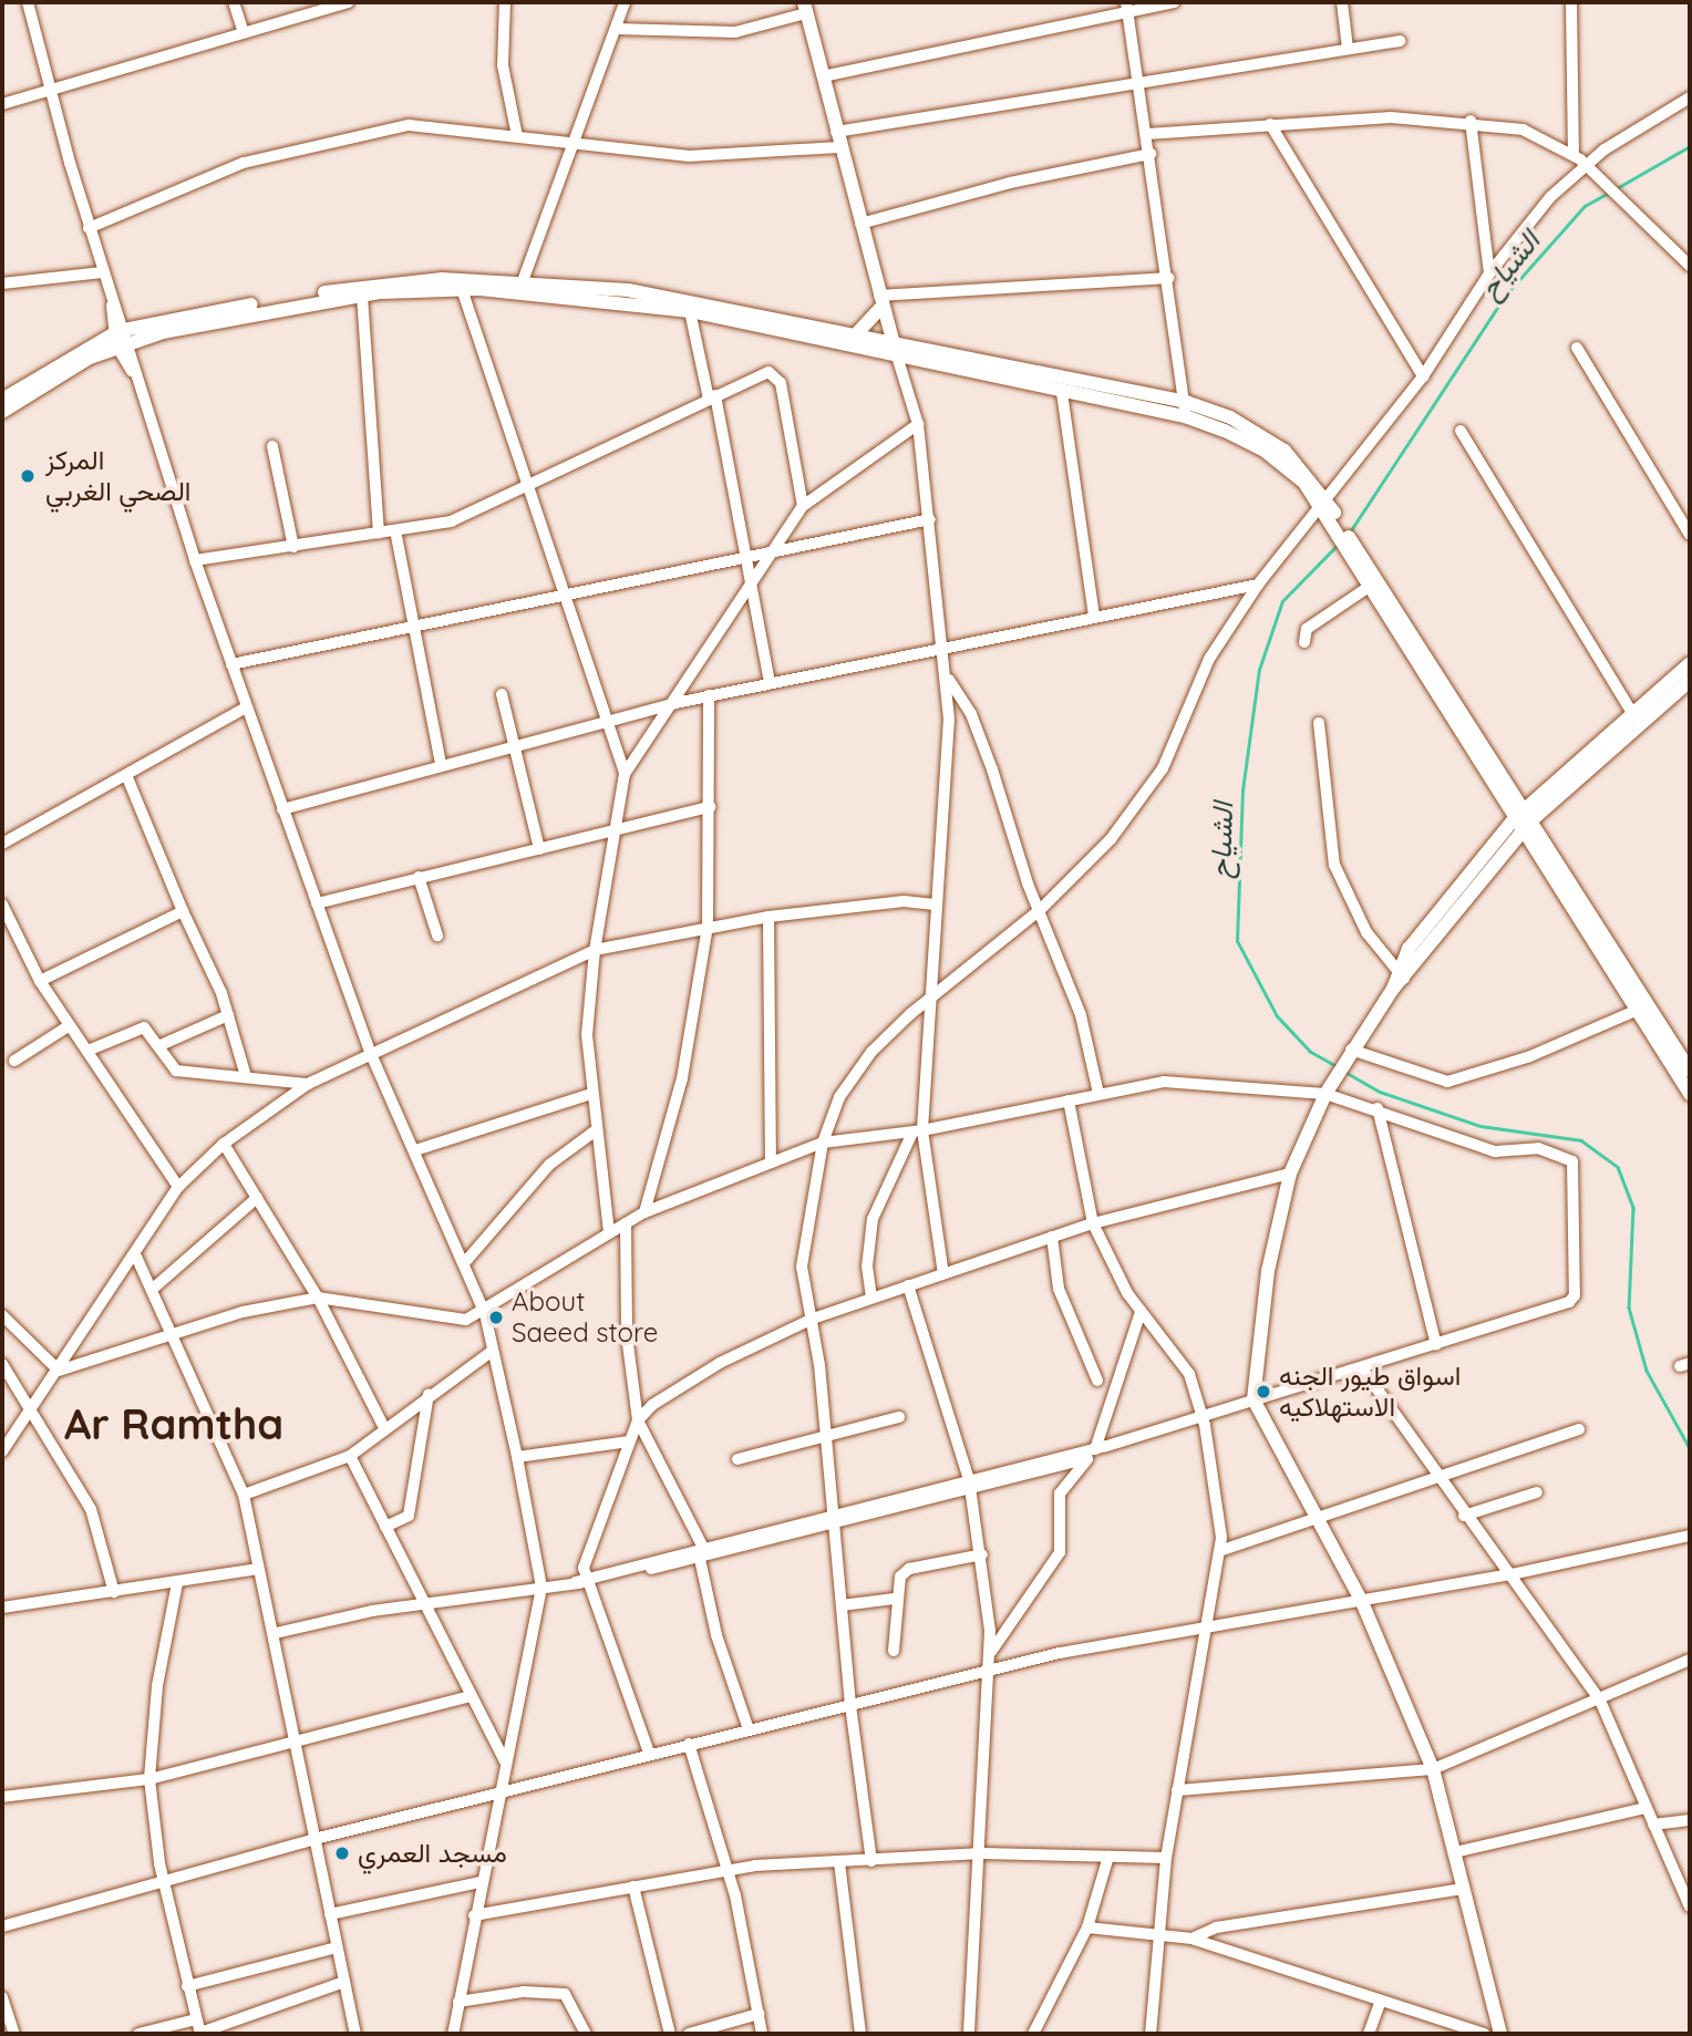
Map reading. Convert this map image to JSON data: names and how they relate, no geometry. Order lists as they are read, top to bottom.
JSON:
{
  "districts": ["Ar Ramtha"],
  "water": ["الشياح"],
  "places": [
    "المركز الصحي الغربي",
    "About Saeed store",
    "اسواق طيور الجنه الاستهلاكيه",
    "مسجد العمري"
  ]
}
